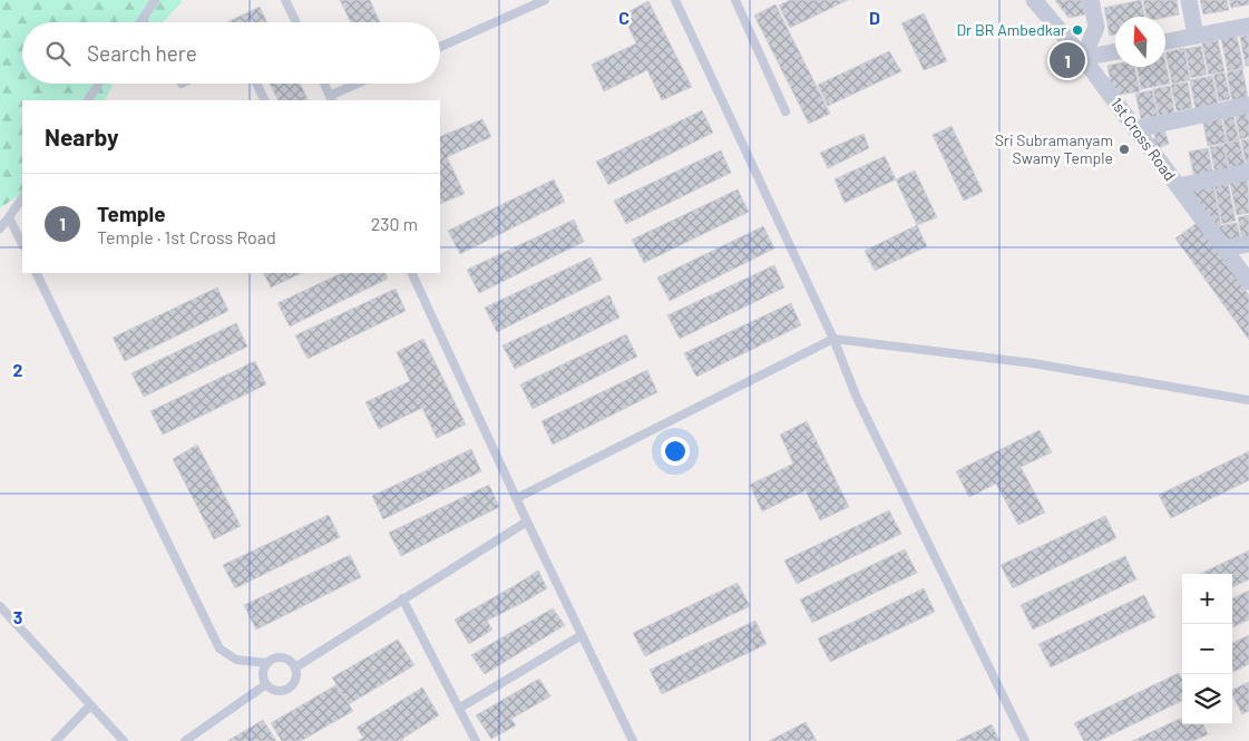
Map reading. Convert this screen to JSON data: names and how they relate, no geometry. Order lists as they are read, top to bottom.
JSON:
{
  "streets": {
    "street": ["1st Cross Road"]
  },
  "places": ["Dr BR Ambedkar", "Sri Subramanyam Swamy Temple"],
  "north": "top",
  "page": {
    "search": "Search here",
    "pins": "1",
    "heading": "Nearby",
    "list": [
      {
        "mark": "1",
        "name": "Temple",
        "note": "Temple · 1st Cross Road",
        "value": "230 m"
      }
    ],
    "map_buttons": ["+", "−"]
  },
  "grid": {
    "columns": ["C", "D"],
    "rows": ["2", "3"]
  }
}
